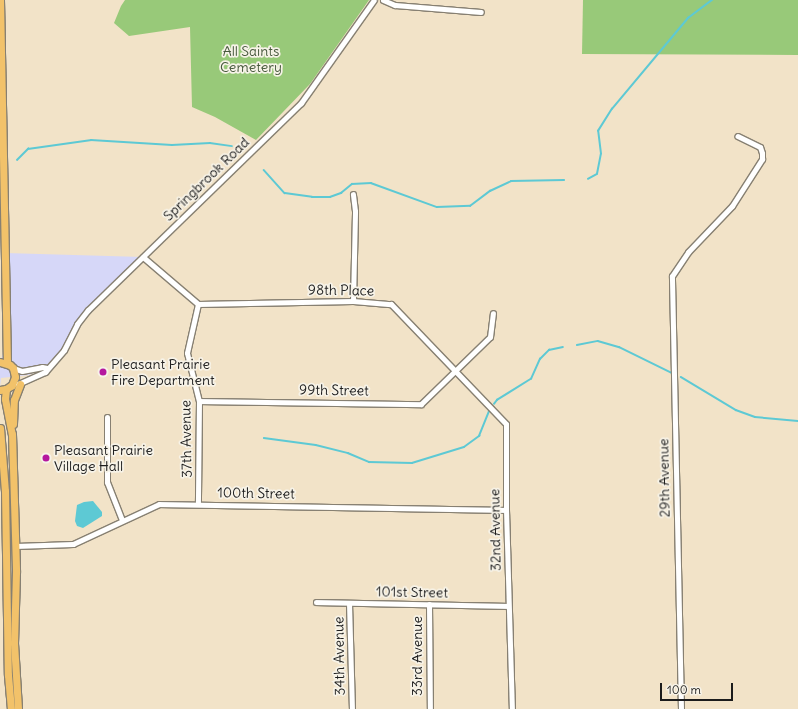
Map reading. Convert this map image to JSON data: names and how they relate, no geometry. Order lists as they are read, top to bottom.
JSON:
{
  "streets": {
    "street": [
      "Springbrook Road",
      "98th Place",
      "99th Street",
      "37th Avenue",
      "29th Avenue",
      "100th Street",
      "32nd Avenue",
      "101st Street",
      "34th Avenue",
      "33rd Avenue"
    ]
  },
  "crossings": [
    ["98th Place", "99th Street"],
    ["98th Place", "37th Avenue"],
    ["98th Place", "32nd Avenue"],
    ["99th Street", "37th Avenue"],
    ["99th Street", "32nd Avenue"],
    ["37th Avenue", "100th Street"],
    ["100th Street", "32nd Avenue"],
    ["32nd Avenue", "101st Street"],
    ["101st Street", "34th Avenue"],
    ["101st Street", "33rd Avenue"]
  ],
  "parks": ["All Saints Cemetery"],
  "places": ["Pleasant Prairie Fire Department", "Pleasant Prairie Village Hall"],
  "scale_bar": "100 m"
}
